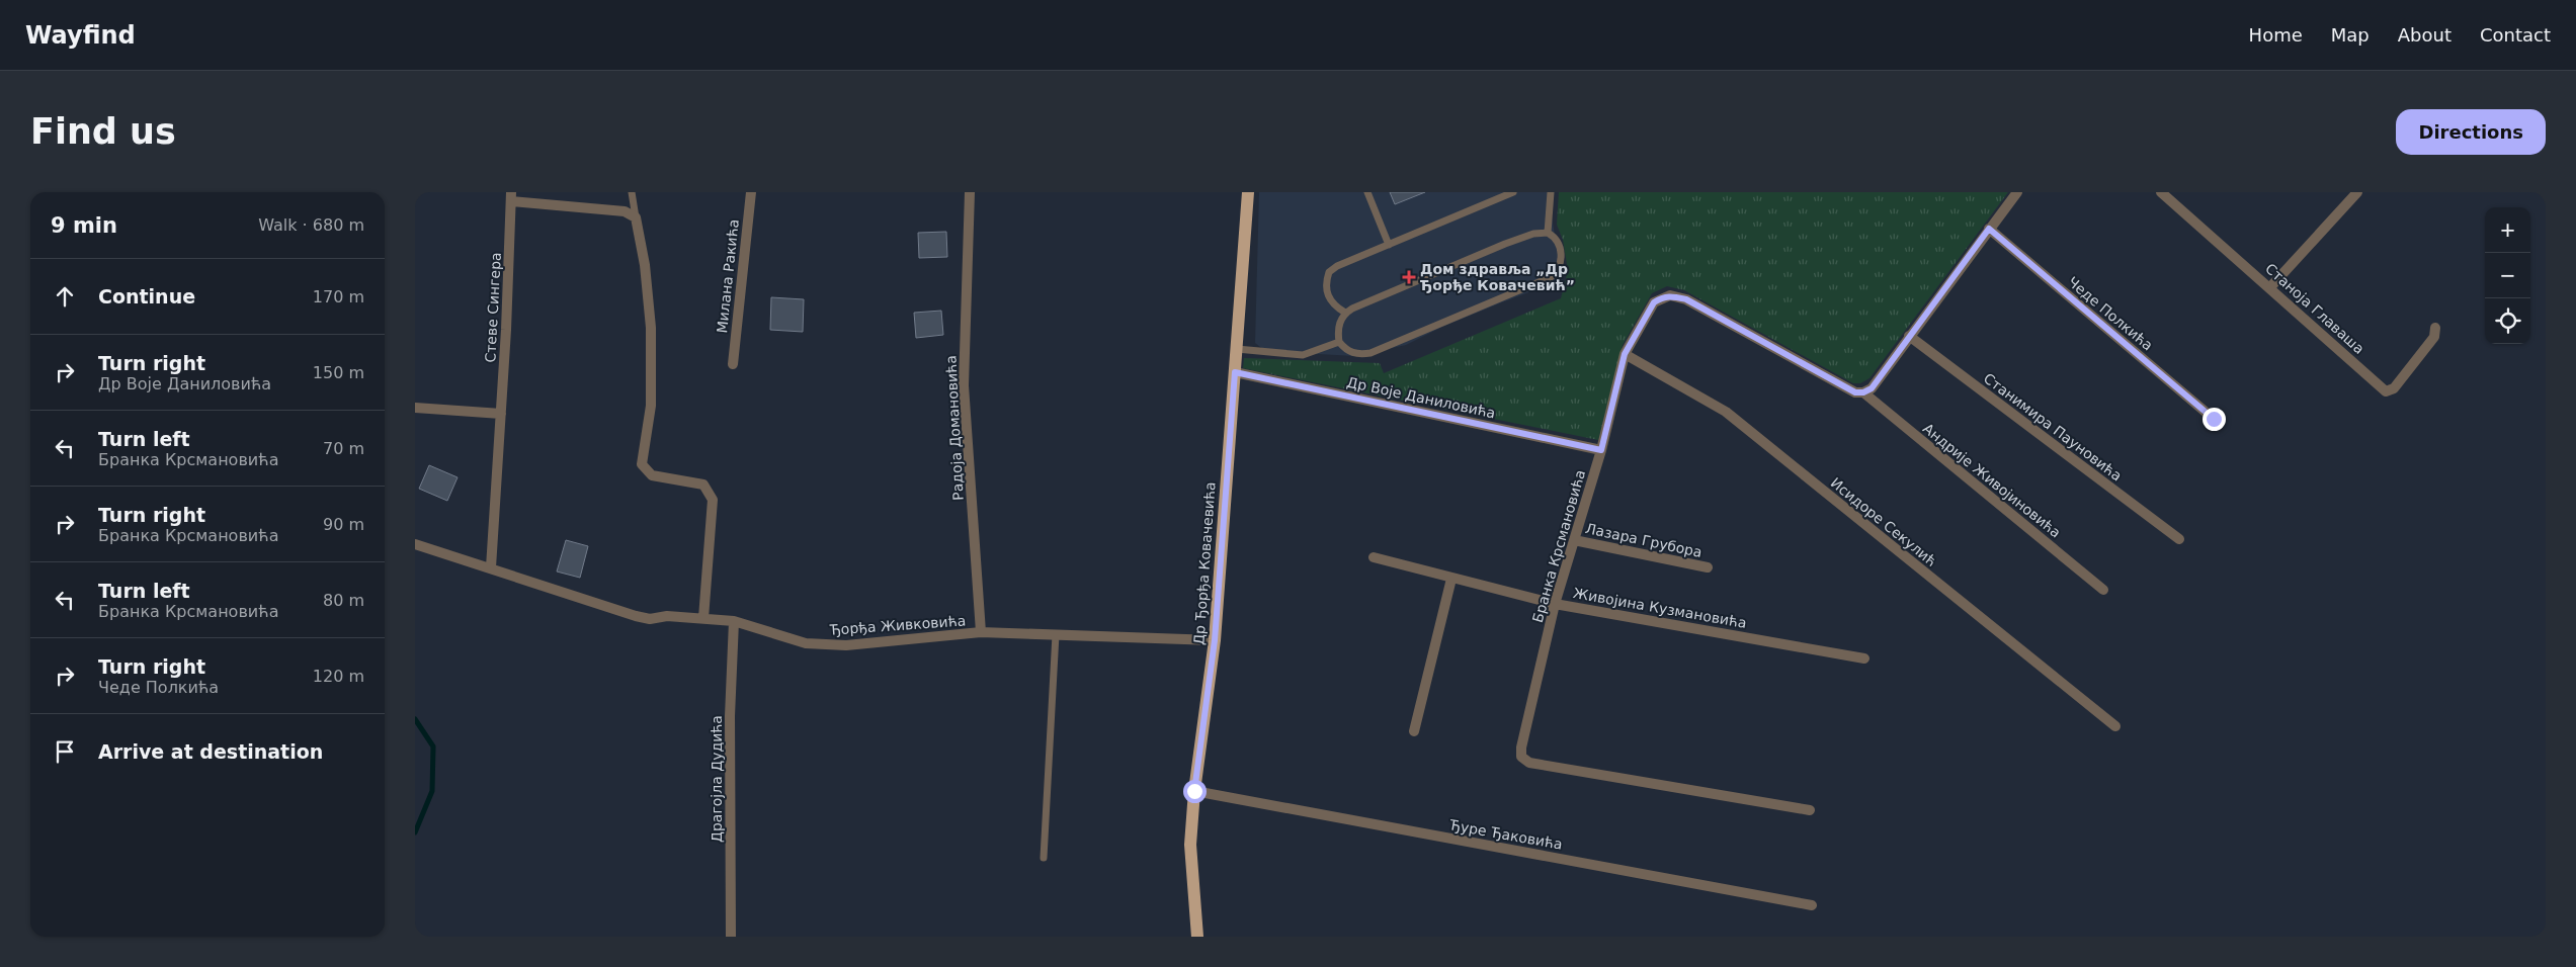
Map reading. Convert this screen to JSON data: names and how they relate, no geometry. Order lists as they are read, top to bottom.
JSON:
{
  "streets": {
    "main road": ["Др Ђорђа Ковачевића"],
    "street": [
      "Милана Ракића",
      "Стеве Сингера",
      "Станоја Главаша",
      "Чеде Полкића",
      "Др Воје Даниловића",
      "Станимира Пауновића",
      "Радоја Домановића",
      "Андрије Живојиновића",
      "Исидоре Секулић",
      "Лазара Грубора",
      "Бранка Крсмановића",
      "Живојина Кузмановића",
      "Ђорђа Живковића",
      "Драгојла Дудића",
      "Ђуре Ђаковића"
    ]
  },
  "crossings": [
    ["Стеве Сингера", "Ђорђа Живковића"],
    ["Др Воје Даниловића", "Бранка Крсмановића"],
    ["Др Воје Даниловића", "Др Ђорђа Ковачевића"],
    ["Радоја Домановића", "Ђорђа Живковића"],
    ["Андрије Живојиновића", "Бранка Крсмановића"],
    ["Исидоре Секулић", "Бранка Крсмановића"],
    ["Лазара Грубора", "Бранка Крсмановића"],
    ["Бранка Крсмановића", "Живојина Кузмановића"],
    ["Др Ђорђа Ковачевића", "Ђорђа Живковића"],
    ["Др Ђорђа Ковачевића", "Ђуре Ђаковића"],
    ["Ђорђа Живковића", "Драгојла Дудића"]
  ],
  "places": {
    "health": ["Дом здравља „Др Ђорђе Ковачевић”"]
  },
  "page": {
    "header": "Wayfind",
    "nav": [
      "Home",
      "Map",
      "About",
      "Contact"
    ],
    "buttons": "Directions",
    "title": "Find us",
    "heading": ["9 min", "Walk · 680 m"],
    "map_buttons": ["+", "−"],
    "list": [
      ["Continue", "170 m"],
      ["Turn right", "Др Воје Даниловића", "150 m"],
      ["Turn left", "Бранка Крсмановића", "70 m"],
      ["Turn right", "Бранка Крсмановића", "90 m"],
      ["Turn left", "Бранка Крсмановића", "80 m"],
      ["Turn right", "Чеде Полкића", "120 m"],
      "Arrive at destination"
    ]
  }
}
